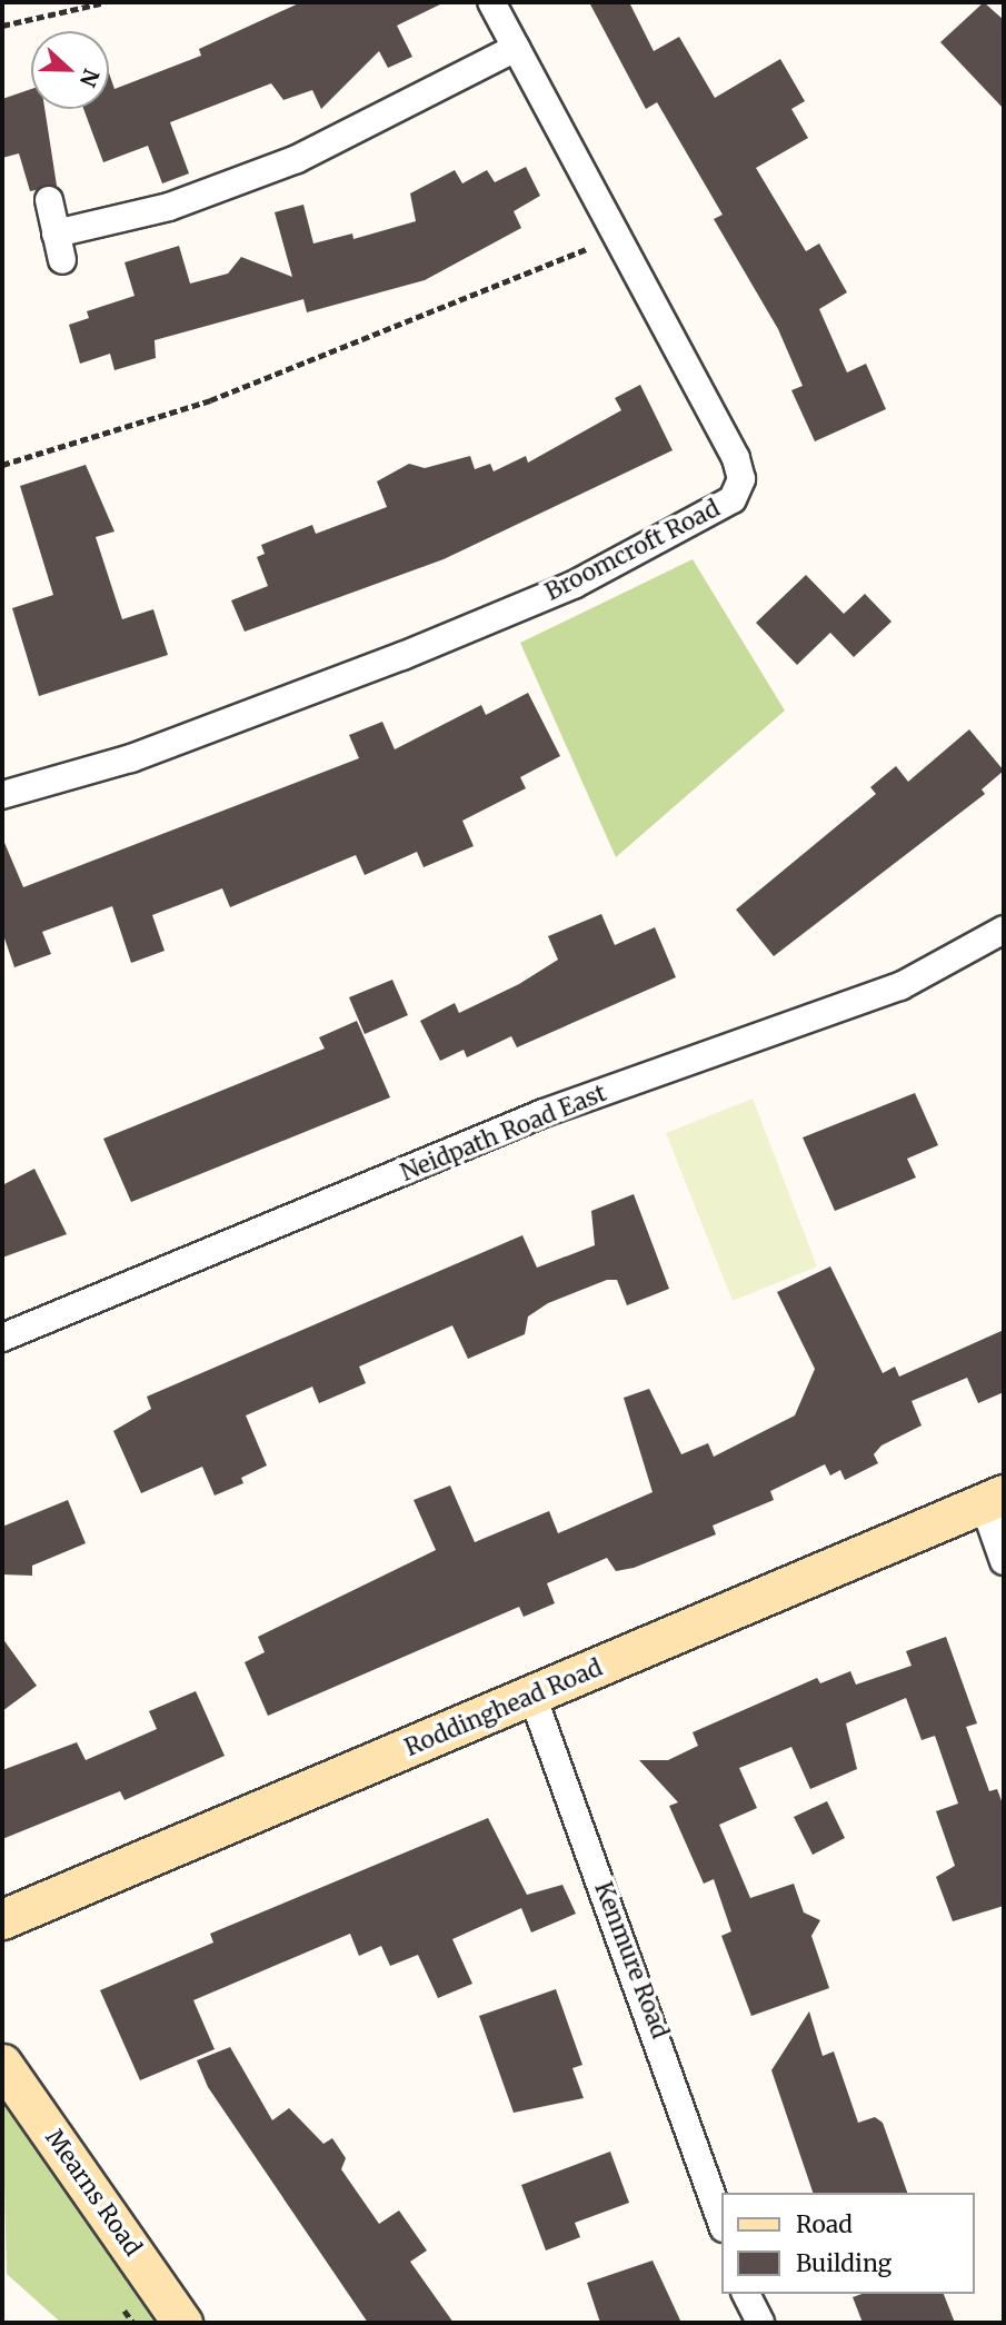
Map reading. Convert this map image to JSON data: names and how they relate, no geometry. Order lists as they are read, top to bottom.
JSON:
{
  "streets": {
    "street": [
      "Broomcroft Road",
      "Neidpath Road East",
      "Roddinghead Road",
      "Kenmure Road",
      "Mearns Road"
    ]
  },
  "crossings": [
    ["Roddinghead Road", "Kenmure Road"]
  ],
  "legend": ["Road", "Building"],
  "north": "right"
}
